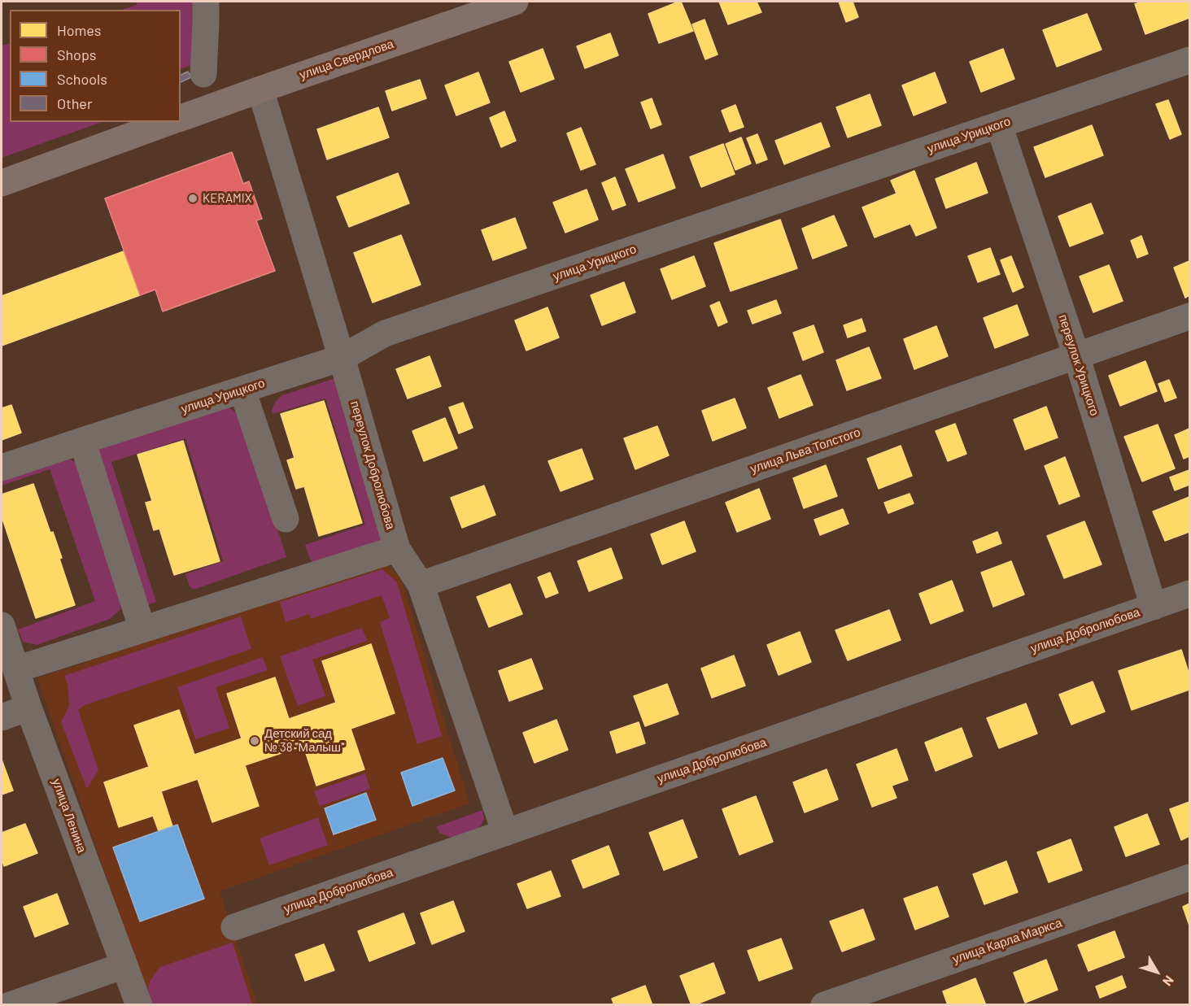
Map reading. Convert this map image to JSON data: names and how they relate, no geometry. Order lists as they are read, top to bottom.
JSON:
{
  "streets": {
    "main road": ["улица Свердлова"],
    "street": [
      "улица Урицкого",
      "переулок Урицкого",
      "улица Льва Толстого",
      "переулок Добролюбова",
      "улица Добролюбова",
      "улица Ленина",
      "улица Карла Маркса"
    ]
  },
  "crossings": [
    ["улица Свердлова", "переулок Добролюбова"],
    ["улица Урицкого", "переулок Урицкого"],
    ["улица Урицкого", "переулок Добролюбова"],
    ["переулок Урицкого", "улица Льва Толстого"],
    ["переулок Урицкого", "улица Добролюбова"],
    ["улица Льва Толстого", "переулок Добролюбова"],
    ["переулок Добролюбова", "улица Добролюбова"]
  ],
  "places": ["KERAMIX", "Детский сад № 38 \"Малыш\""],
  "legend": [
    "Homes",
    "Shops",
    "Schools",
    "Other"
  ],
  "north": "bottom right"
}
